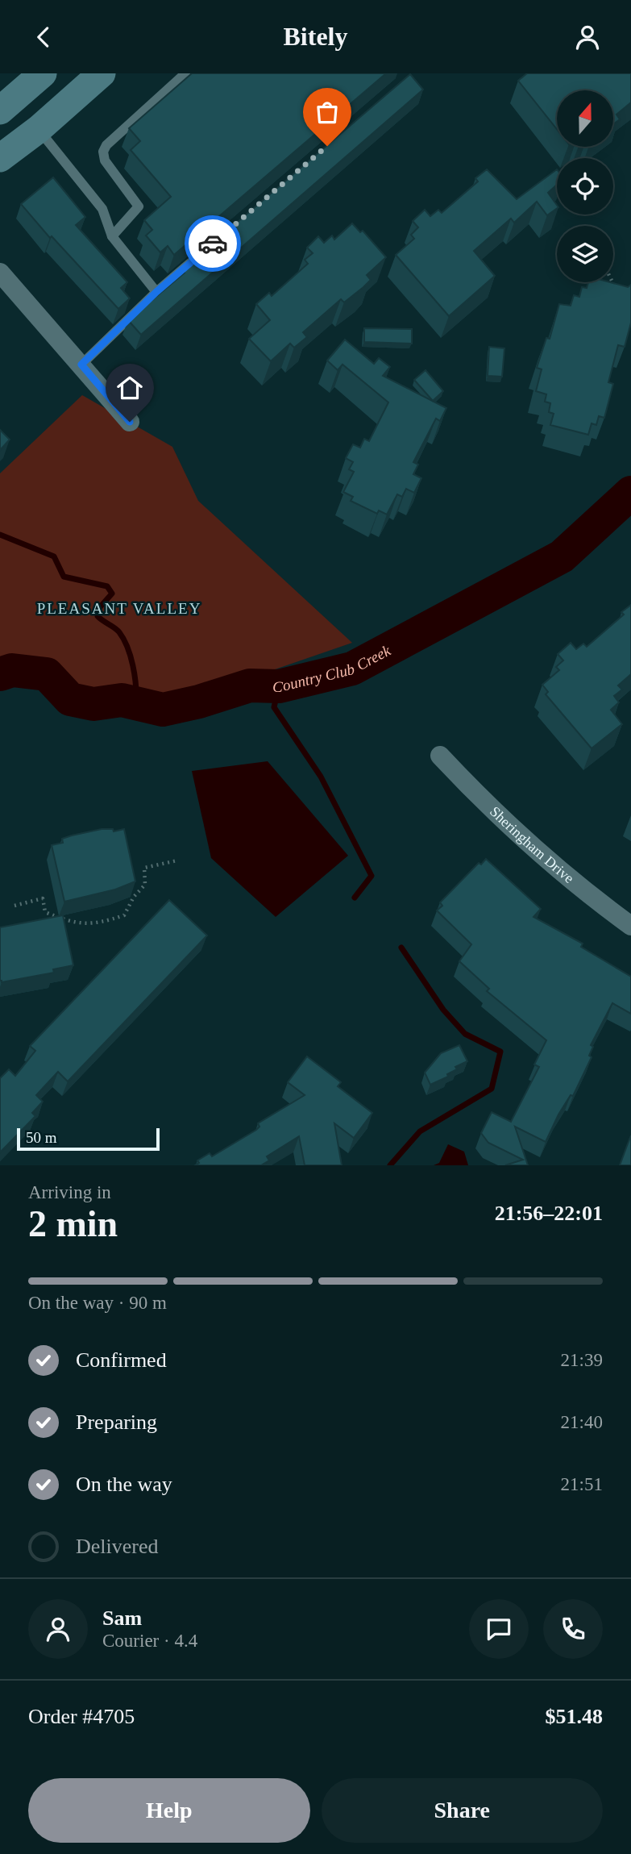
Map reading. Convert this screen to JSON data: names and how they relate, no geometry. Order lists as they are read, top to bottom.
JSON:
{
  "streets": {
    "street": ["Sheringham Drive"]
  },
  "districts": ["PLEASANT VALLEY"],
  "water": ["Country Club Creek"],
  "scale_bar": "50 m",
  "north": "top",
  "page": {
    "header": "Bitely",
    "scale": "50 m",
    "heading": ["2 min", "Arriving in", "21:56–22:01"],
    "panel": [
      "Sam",
      "Courier · 4.4",
      "Order #4705",
      "$51.48"
    ],
    "bar": "On the way · 90 m",
    "list": [
      ["Confirmed", "21:39"],
      ["Preparing", "21:40"],
      ["On the way", "21:51"],
      "Delivered"
    ],
    "buttons": ["Help", "Share"]
  }
}
